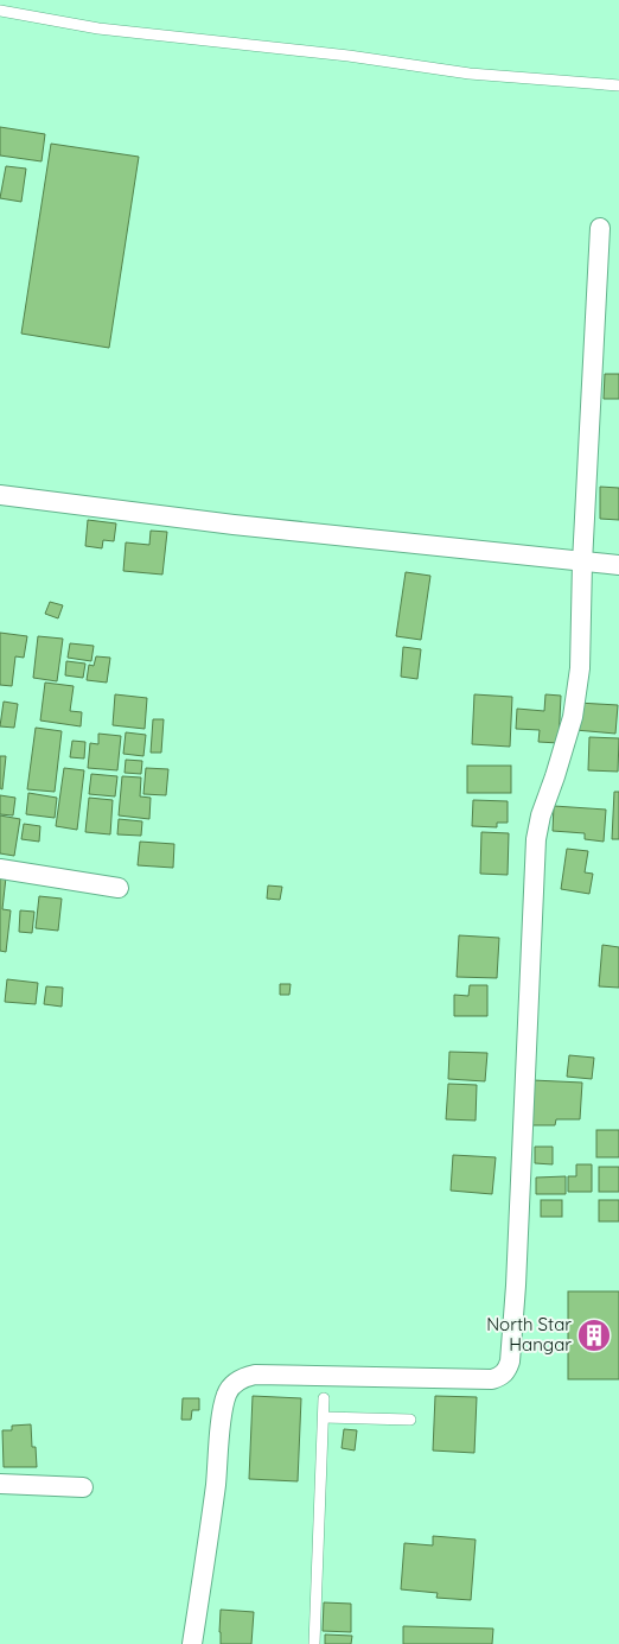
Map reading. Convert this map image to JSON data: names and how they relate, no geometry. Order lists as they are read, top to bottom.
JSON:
{
  "places": {
    "building": ["North Star Hangar"]
  }
}
